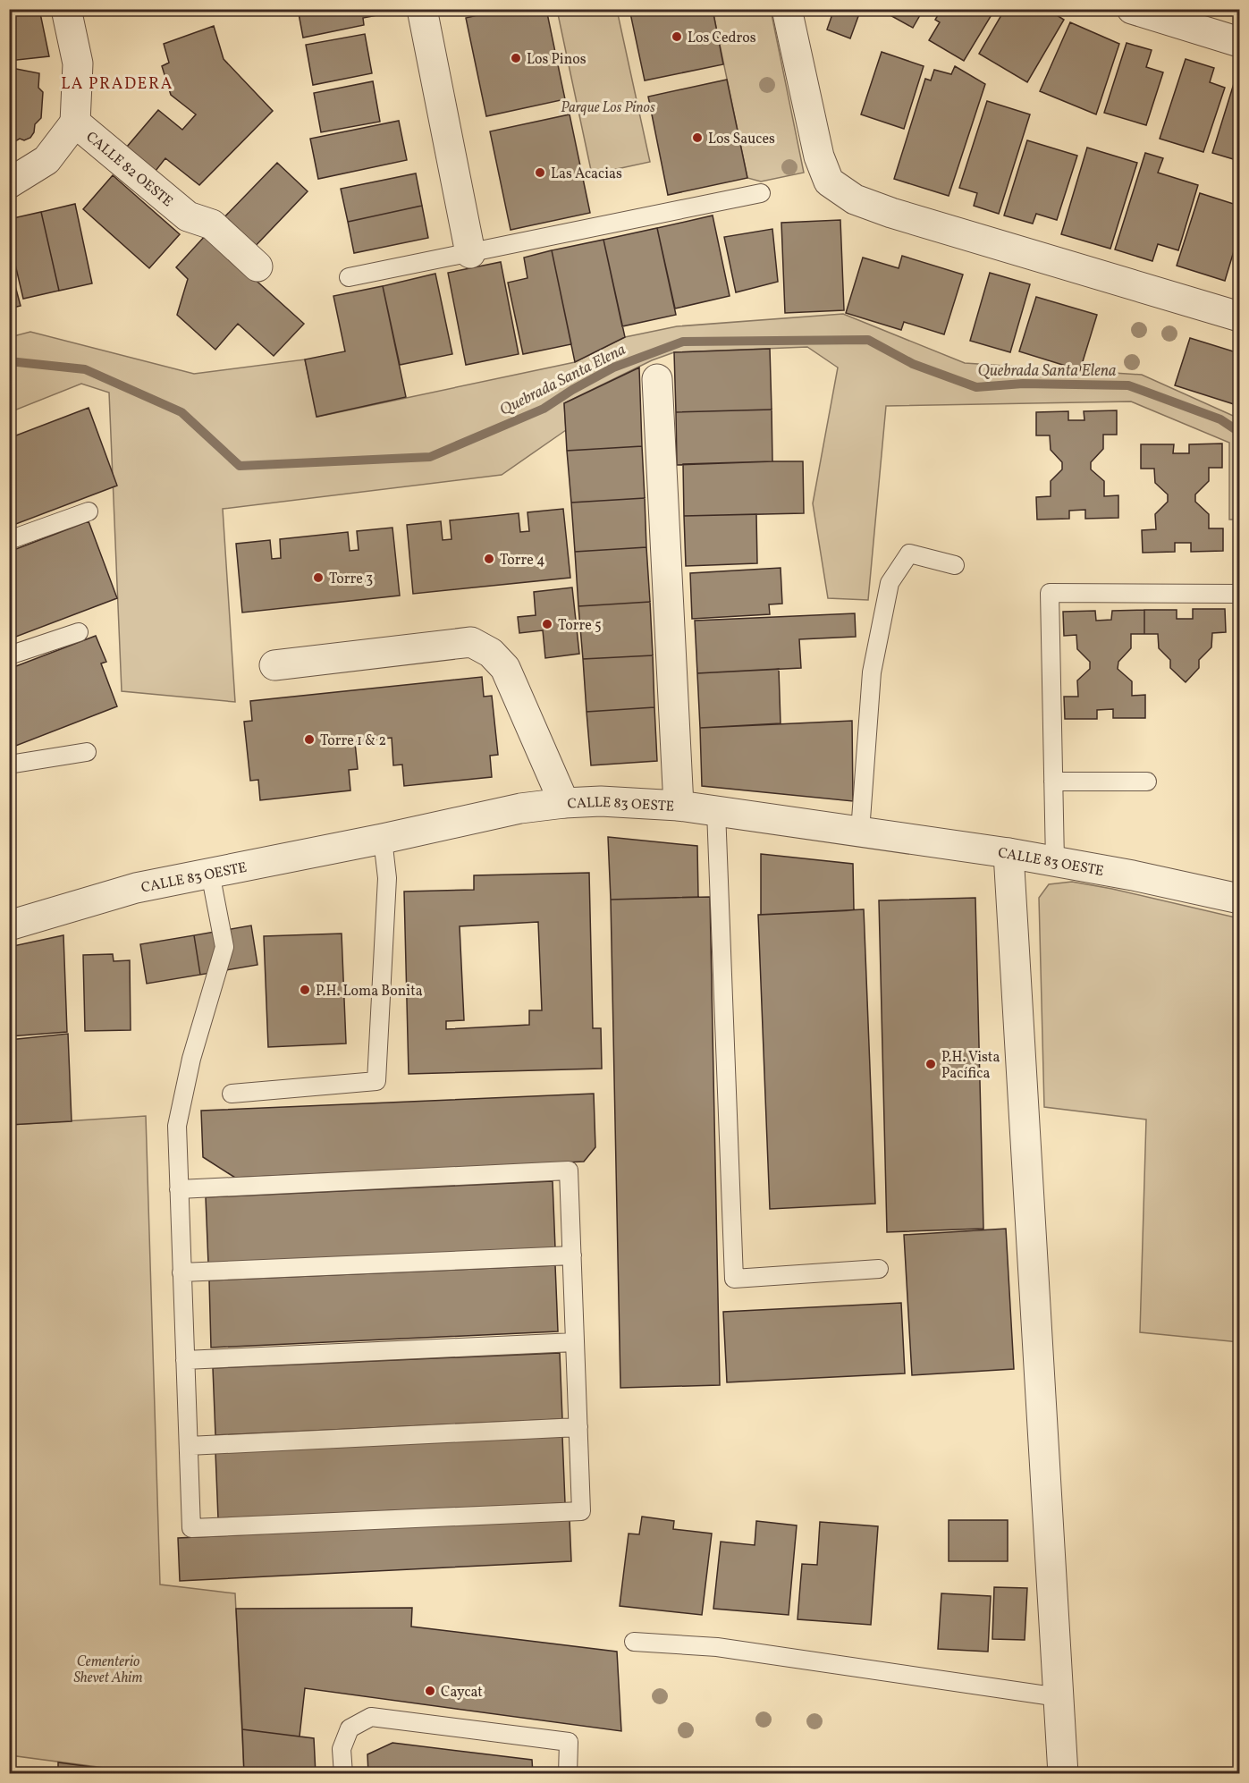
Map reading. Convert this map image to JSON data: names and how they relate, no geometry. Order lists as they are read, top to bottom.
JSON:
{
  "streets": {
    "street": ["CALLE 82 OESTE", "CALLE 83 OESTE"]
  },
  "districts": ["LA PRADERA"],
  "water": ["Quebrada Santa Elena"],
  "parks": ["Parque Los Pinos", "Cementerio Shevet Ahim"],
  "places": [
    "Los Cedros",
    "Los Pinos",
    "Los Sauces",
    "Las Acacias",
    "Torre 4",
    "Torre 3",
    "Torre 5",
    "Torre 1 & 2",
    "P.H. Loma Bonita",
    "P.H. Vista Pacífica",
    "Caycat"
  ]
}
